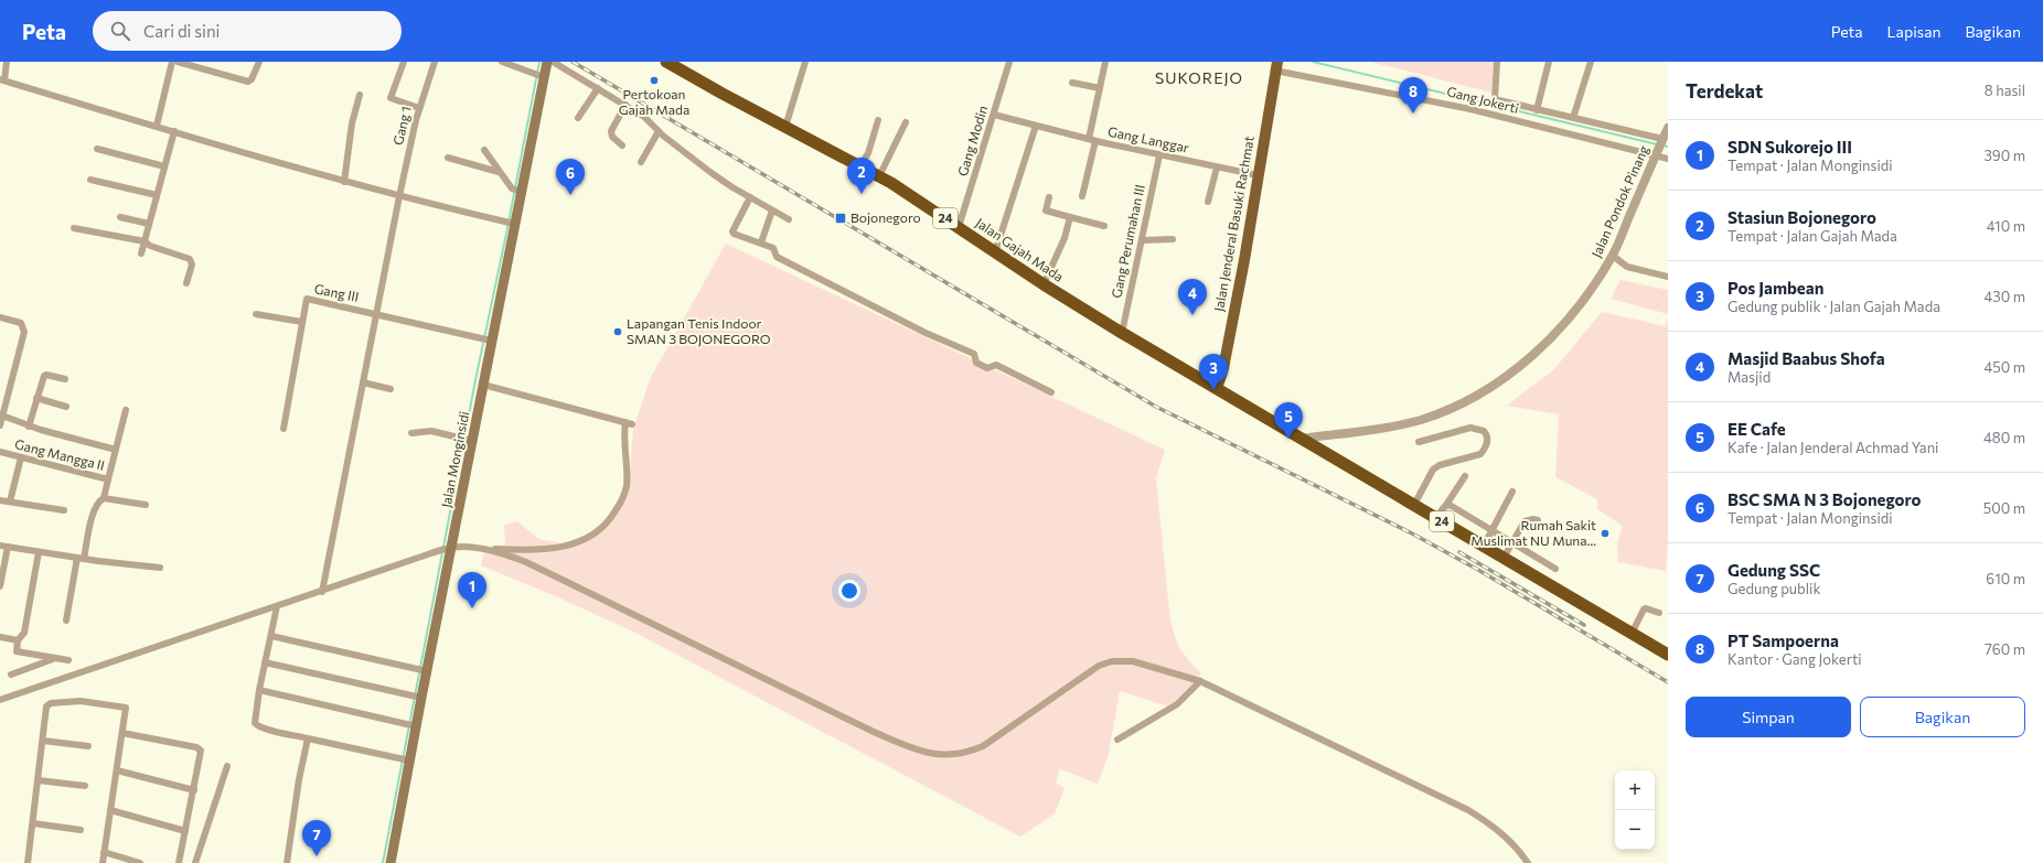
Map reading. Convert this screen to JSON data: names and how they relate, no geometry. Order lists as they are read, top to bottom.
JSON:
{
  "streets": {
    "highway": ["24", "Jalan Gajah Mada"],
    "main road": ["Jalan Jenderal Basuki Rachmat", "Jalan Monginsidi"],
    "street": [
      "Gang Jokerti",
      "Gang 1",
      "Gang Langgar",
      "Gang Modin",
      "Jalan Pondok Pinang",
      "Gang Perumahan III",
      "Gang III",
      "Gang Mangga II"
    ]
  },
  "crossings": [
    ["Gang Jokerti", "Jalan Pondok Pinang"],
    ["Gang Jokerti", "Jalan Jenderal Basuki Rachmat"],
    ["Gang 1", "Gang III"],
    ["Gang Langgar", "Gang Modin"],
    ["Gang Langgar", "Jalan Jenderal Basuki Rachmat"],
    ["Gang Langgar", "Gang Perumahan III"],
    ["Gang Modin", "Jalan Gajah Mada"],
    ["Jalan Pondok Pinang", "24"],
    ["24", "Jalan Jenderal Basuki Rachmat"],
    ["24", "Jalan Gajah Mada"],
    ["Jalan Jenderal Basuki Rachmat", "Jalan Gajah Mada"],
    ["Gang Perumahan III", "Jalan Gajah Mada"],
    ["Gang III", "Jalan Monginsidi"]
  ],
  "districts": ["SUKOREJO"],
  "places": {
    "other": ["Pertokoan Gajah Mada", "Lapangan Tenis Indoor SMAN 3 BOJONEGORO", "Rumah Sakit Muslimat NU Muna…"],
    "transit": ["Bojonegoro"]
  },
  "page": {
    "header": "Peta",
    "search": "Cari di sini",
    "nav": ["Peta", "Lapisan", "Bagikan"],
    "heading": ["Terdekat", "8 hasil"],
    "pins": [
      "8",
      "2",
      "6",
      "4",
      "3",
      "5",
      "1",
      "7"
    ],
    "list": [
      {
        "mark": "1",
        "name": "SDN Sukorejo III",
        "note": "Tempat · Jalan Monginsidi",
        "value": "390 m"
      },
      {
        "mark": "2",
        "name": "Stasiun Bojonegoro",
        "note": "Tempat · Jalan Gajah Mada",
        "value": "410 m"
      },
      {
        "mark": "3",
        "name": "Pos Jambean",
        "note": "Gedung publik · Jalan Gajah Mada",
        "value": "430 m"
      },
      {
        "mark": "4",
        "name": "Masjid Baabus Shofa",
        "note": "Masjid",
        "value": "450 m"
      },
      {
        "mark": "5",
        "name": "EE Cafe",
        "note": "Kafe · Jalan Jenderal Achmad Yani",
        "value": "480 m"
      },
      {
        "mark": "6",
        "name": "BSC SMA N 3 Bojonegoro",
        "note": "Tempat · Jalan Monginsidi",
        "value": "500 m"
      },
      {
        "mark": "7",
        "name": "Gedung SSC",
        "note": "Gedung publik",
        "value": "610 m"
      },
      {
        "mark": "8",
        "name": "PT Sampoerna",
        "note": "Kantor · Gang Jokerti",
        "value": "760 m"
      }
    ],
    "buttons": ["Simpan", "Bagikan"],
    "map_buttons": ["+", "−"]
  }
}
